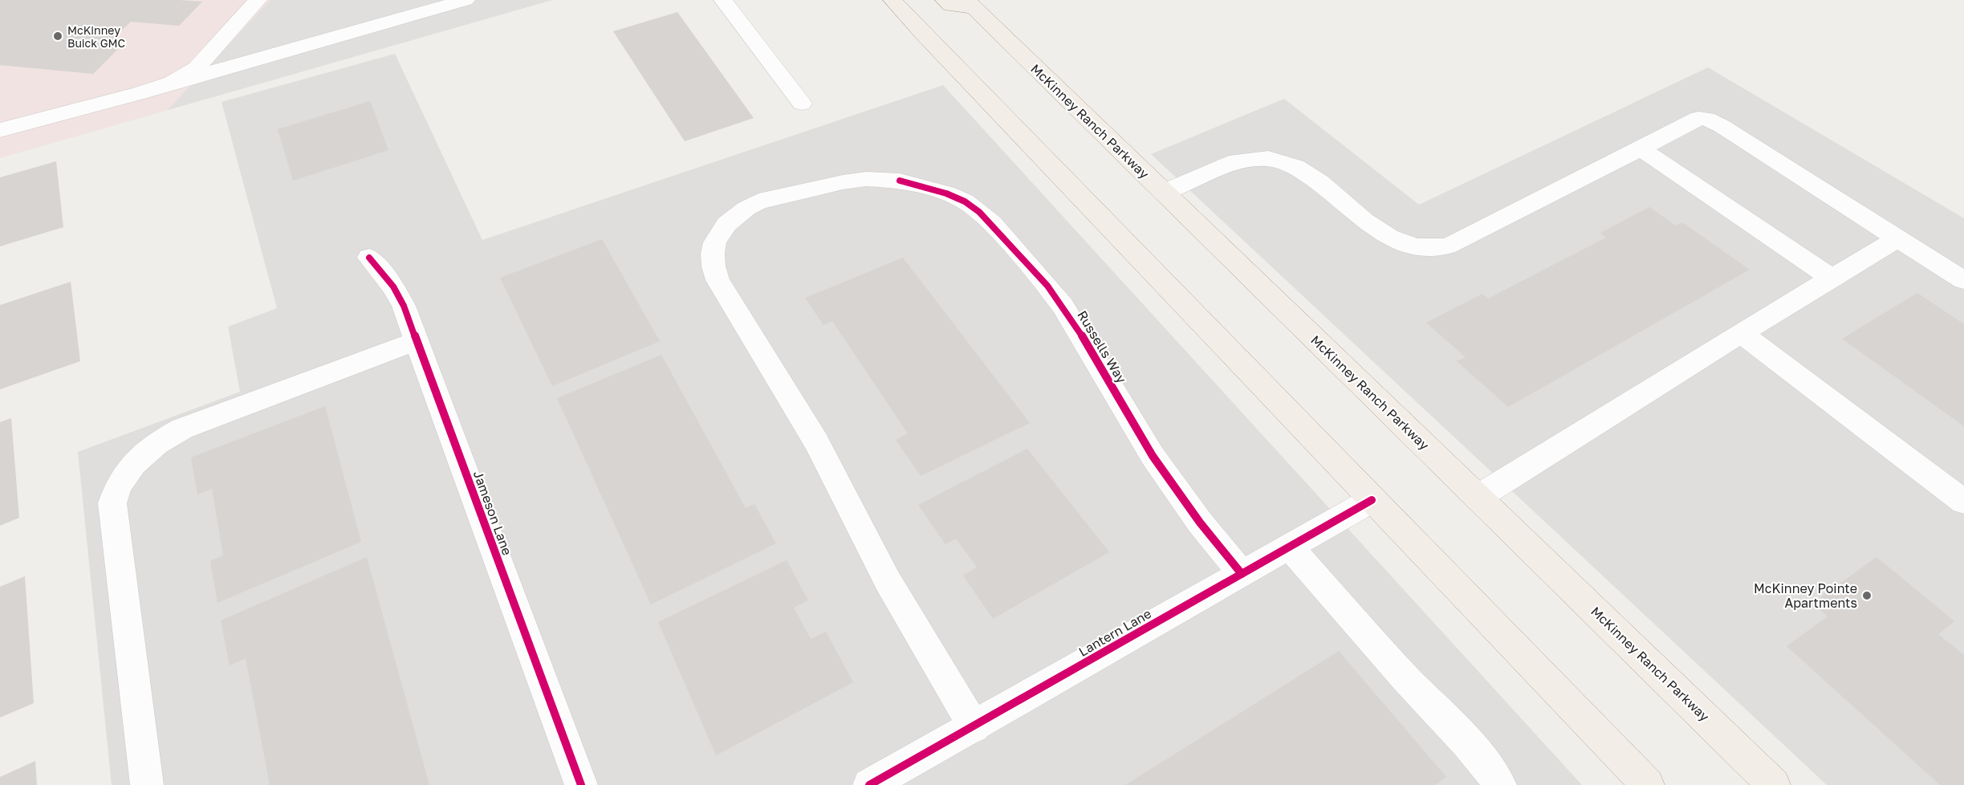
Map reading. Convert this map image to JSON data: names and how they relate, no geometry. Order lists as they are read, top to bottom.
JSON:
{
  "streets": {
    "main road": ["McKinney Ranch Parkway"],
    "street": ["Russells Way", "Jameson Lane", "Lantern Lane"]
  },
  "crossings": [
    ["Russells Way", "Lantern Lane"]
  ],
  "places": ["McKinney Buick GMC", "McKinney Pointe Apartments"]
}
